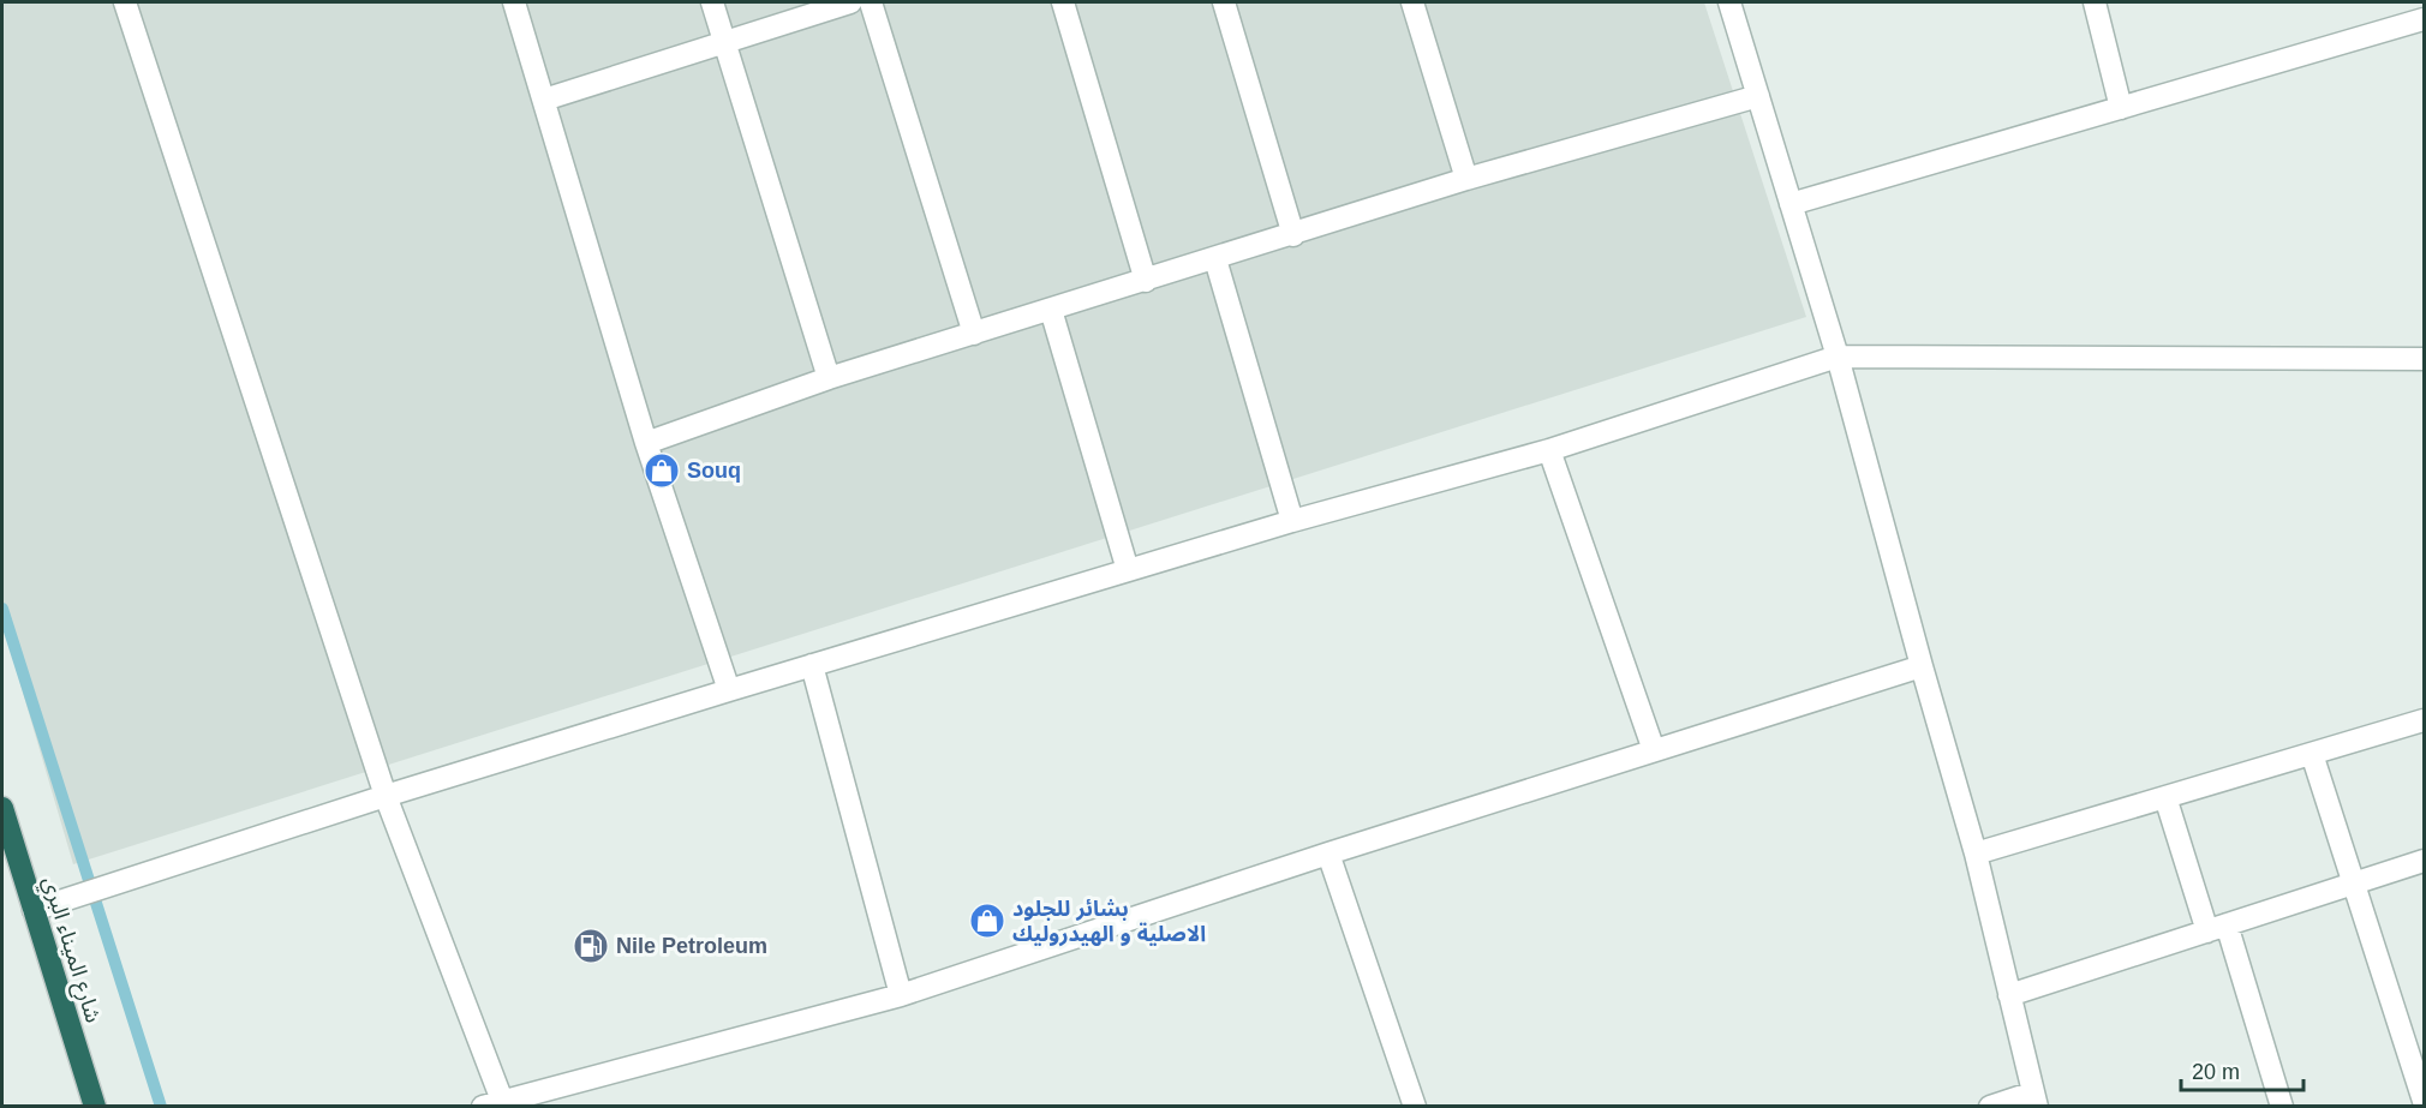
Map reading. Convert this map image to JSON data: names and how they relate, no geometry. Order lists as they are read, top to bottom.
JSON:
{
  "streets": {
    "highway": ["شارع الميناء البري"]
  },
  "places": {
    "shop": ["Souq", "بشائر للجلود الاصلية و الهيدروليك"],
    "fuel station": ["Nile Petroleum"]
  },
  "scale_bar": "20 m"
}
